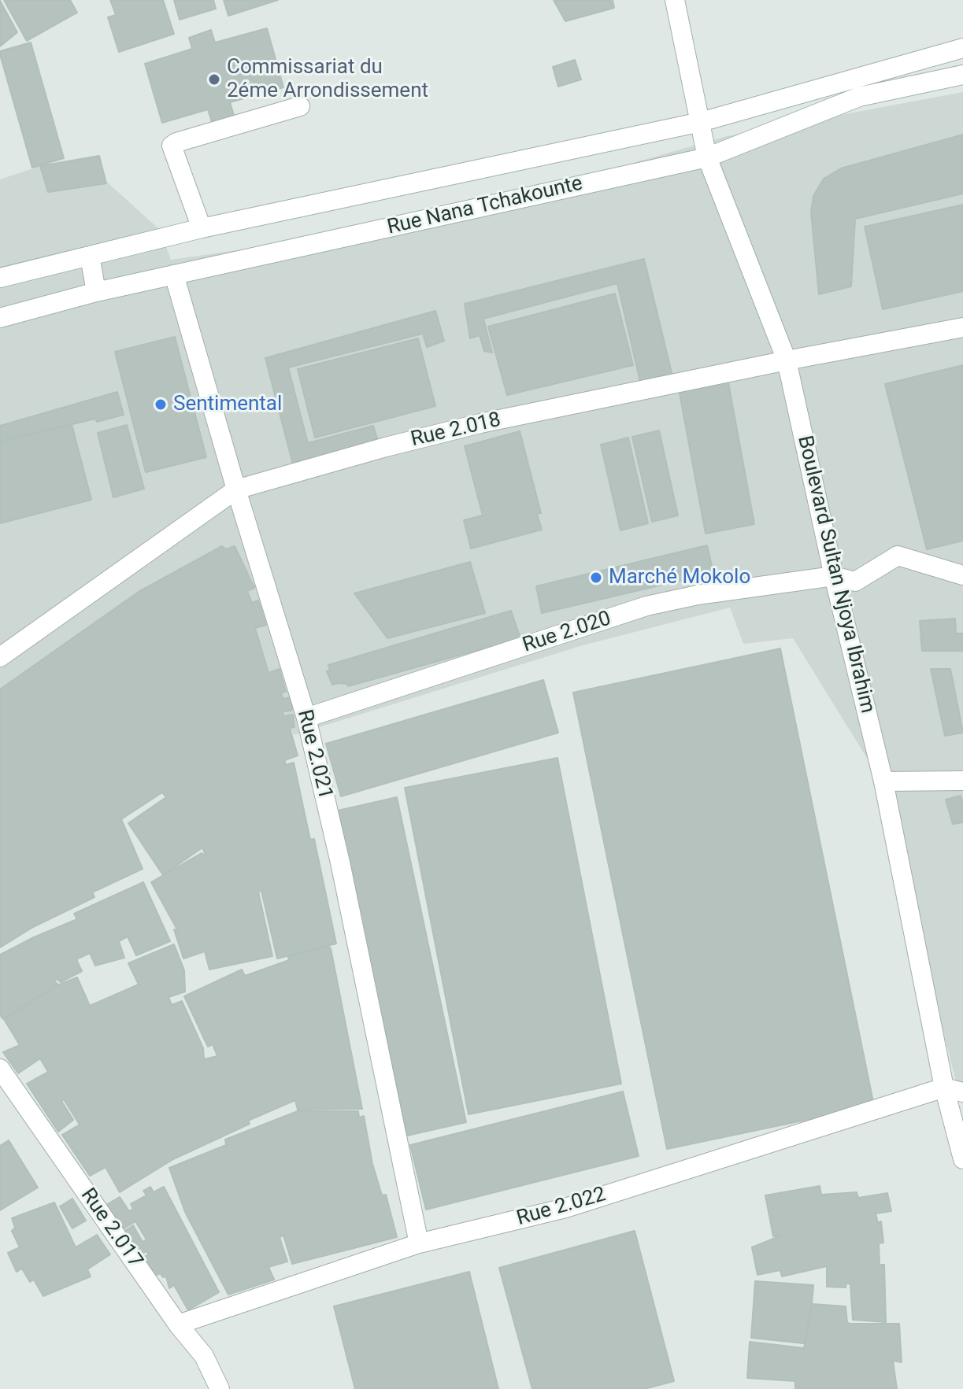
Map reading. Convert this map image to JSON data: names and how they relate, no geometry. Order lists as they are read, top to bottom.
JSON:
{
  "streets": {
    "street": [
      "Rue Nana Tchakounte",
      "Rue 2.018",
      "Boulevard Sultan Njoya Ibrahim",
      "Rue 2.020",
      "Rue 2.021",
      "Rue 2.022",
      "Rue 2.017"
    ]
  },
  "crossings": [
    ["Rue Nana Tchakounte", "Boulevard Sultan Njoya Ibrahim"],
    ["Rue Nana Tchakounte", "Rue 2.021"],
    ["Rue 2.018", "Boulevard Sultan Njoya Ibrahim"],
    ["Rue 2.018", "Rue 2.021"],
    ["Boulevard Sultan Njoya Ibrahim", "Rue 2.020"],
    ["Boulevard Sultan Njoya Ibrahim", "Rue 2.022"],
    ["Rue 2.020", "Rue 2.021"],
    ["Rue 2.021", "Rue 2.022"],
    ["Rue 2.022", "Rue 2.017"]
  ],
  "places": ["Commissariat du 2éme Arrondissement", "Sentimental", "Marché Mokolo"]
}
